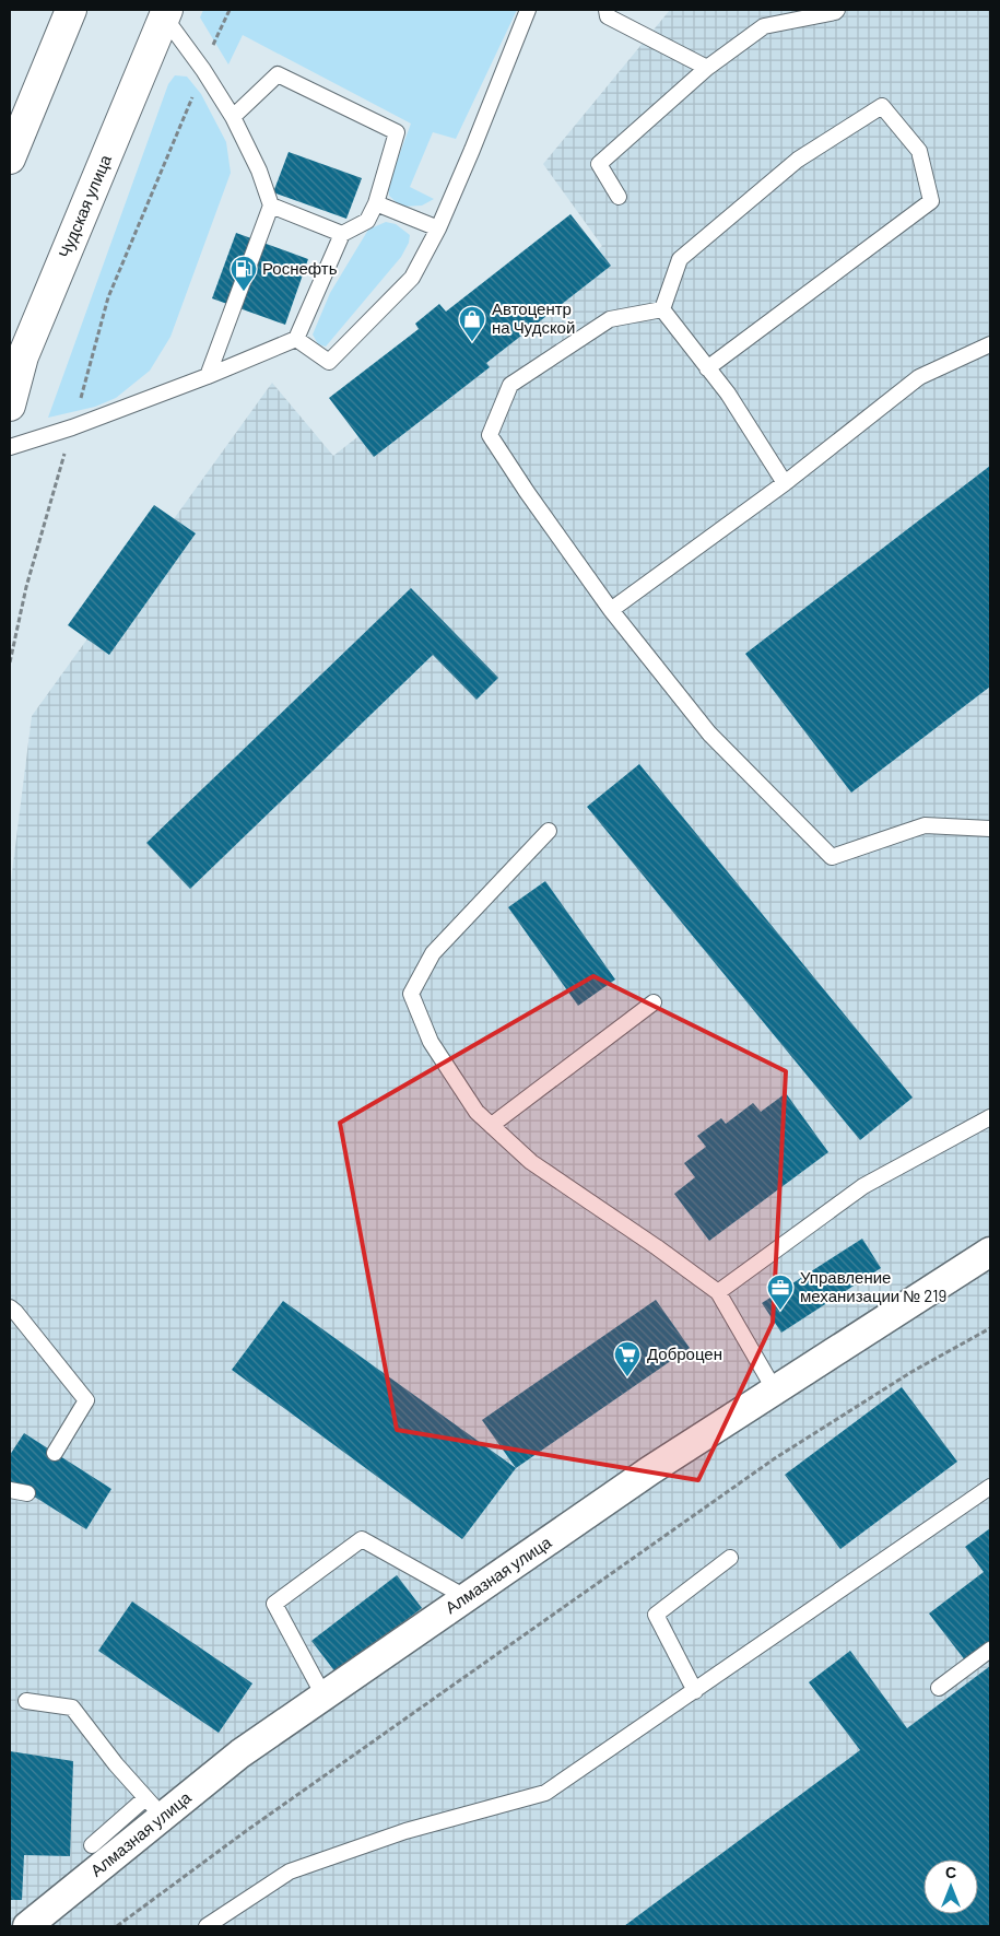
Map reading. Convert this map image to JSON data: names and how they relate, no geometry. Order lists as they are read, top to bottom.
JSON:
{
  "streets": {
    "highway": ["Чудская улица"],
    "street": ["Алмазная улица"]
  },
  "places": {
    "fuel station": ["Роснефть"],
    "shop": ["Автоцентр на Чудской"],
    "office": ["Управление механизации № 219"],
    "supermarket": ["Доброцен"]
  },
  "north": "top"
}
